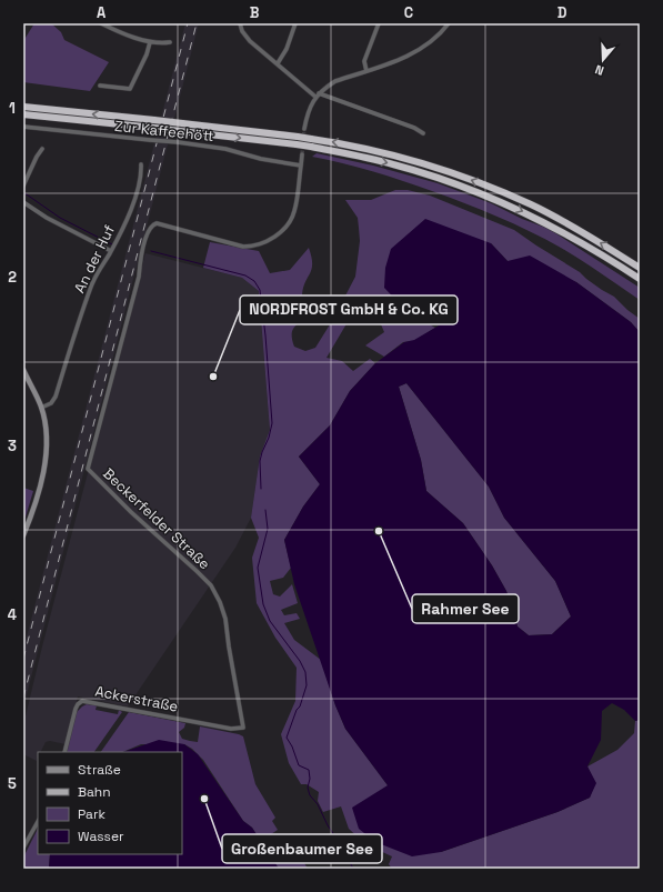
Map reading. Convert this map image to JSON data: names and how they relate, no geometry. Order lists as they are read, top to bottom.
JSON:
{
  "streets": {
    "street": [
      "Zur Kaffeehött",
      "An der Huf",
      "Beckerfelder Straße",
      "Ackerstraße"
    ]
  },
  "crossings": [
    ["Zur Kaffeehött", "Beckerfelder Straße"],
    ["Beckerfelder Straße", "Ackerstraße"]
  ],
  "places": ["NORDFROST GmbH & Co. KG", "Rahmer See", "Großenbaumer See"],
  "legend": [
    "Straße",
    "Bahn",
    "Park",
    "Wasser"
  ],
  "north": "bottom",
  "grid": {
    "columns": [
      "A",
      "B",
      "C",
      "D"
    ],
    "rows": [
      "1",
      "2",
      "3",
      "4",
      "5"
    ]
  }
}
